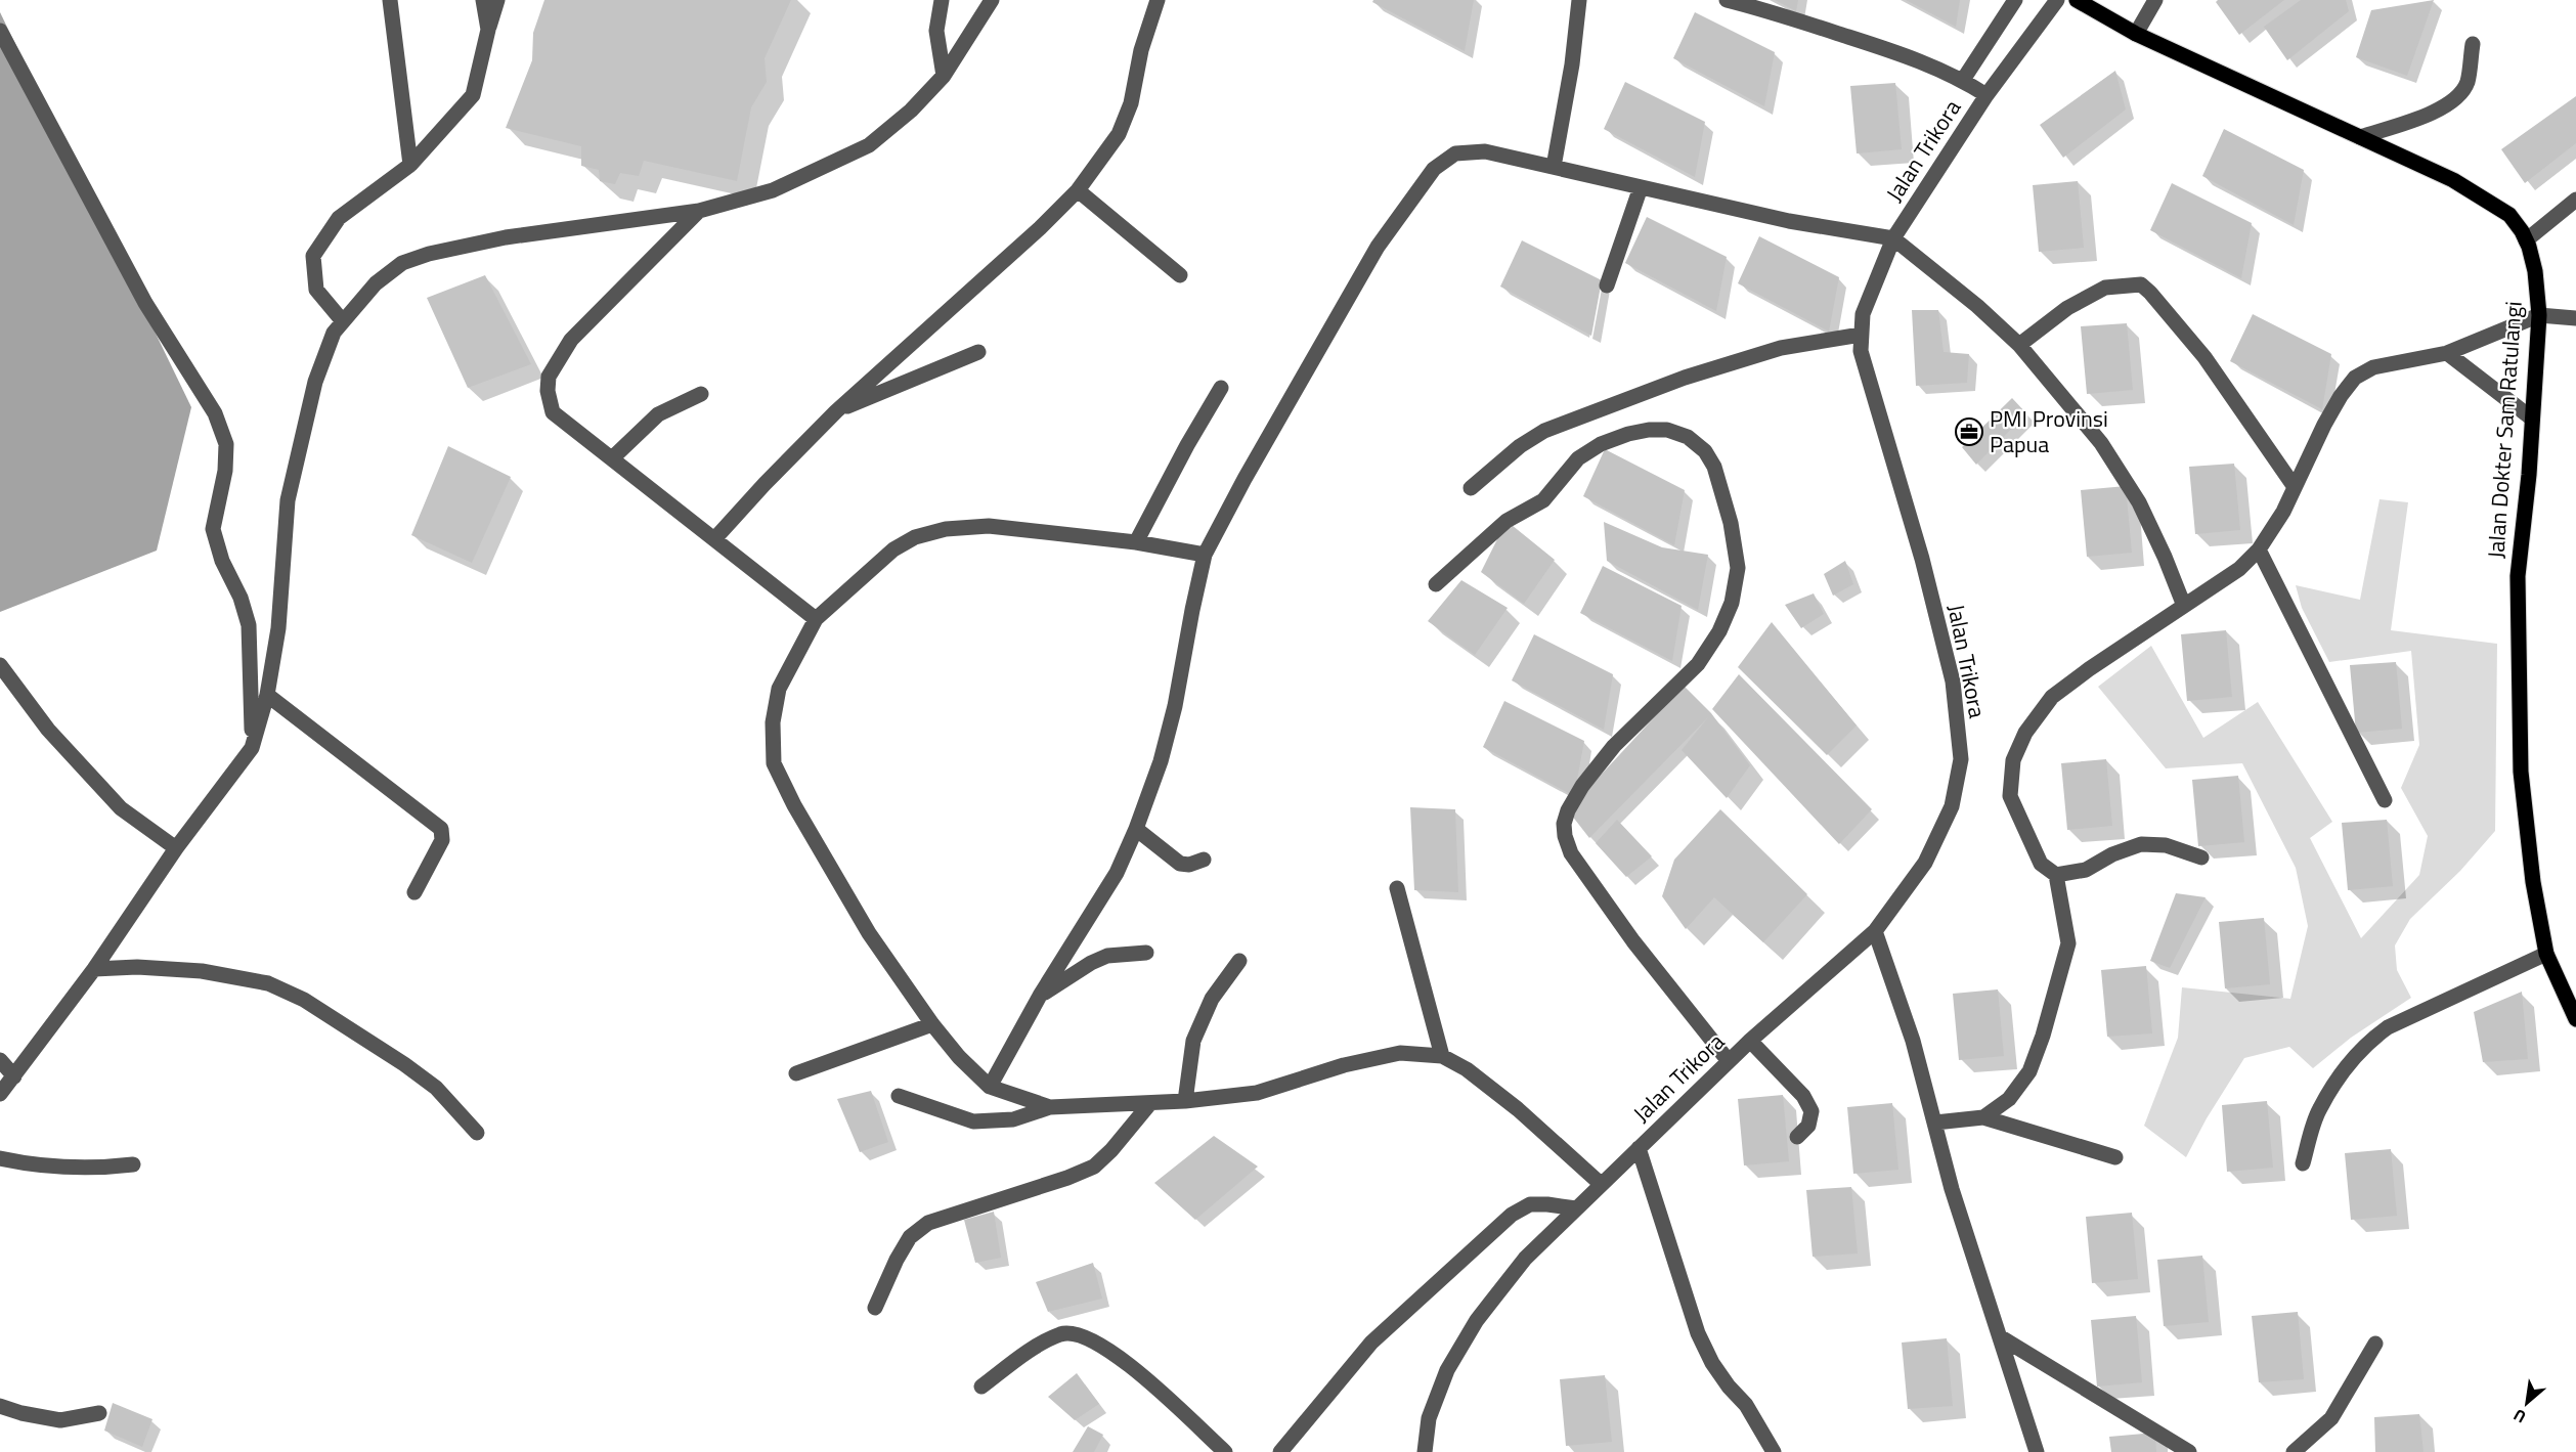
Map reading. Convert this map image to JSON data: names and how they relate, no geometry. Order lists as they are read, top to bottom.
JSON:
{
  "streets": {
    "main road": ["Jalan Dokter Sam Ratulangi"],
    "street": ["Jalan Trikora"]
  },
  "places": {
    "office": ["PMI Provinsi Papua"]
  },
  "north": "bottom left"
}
